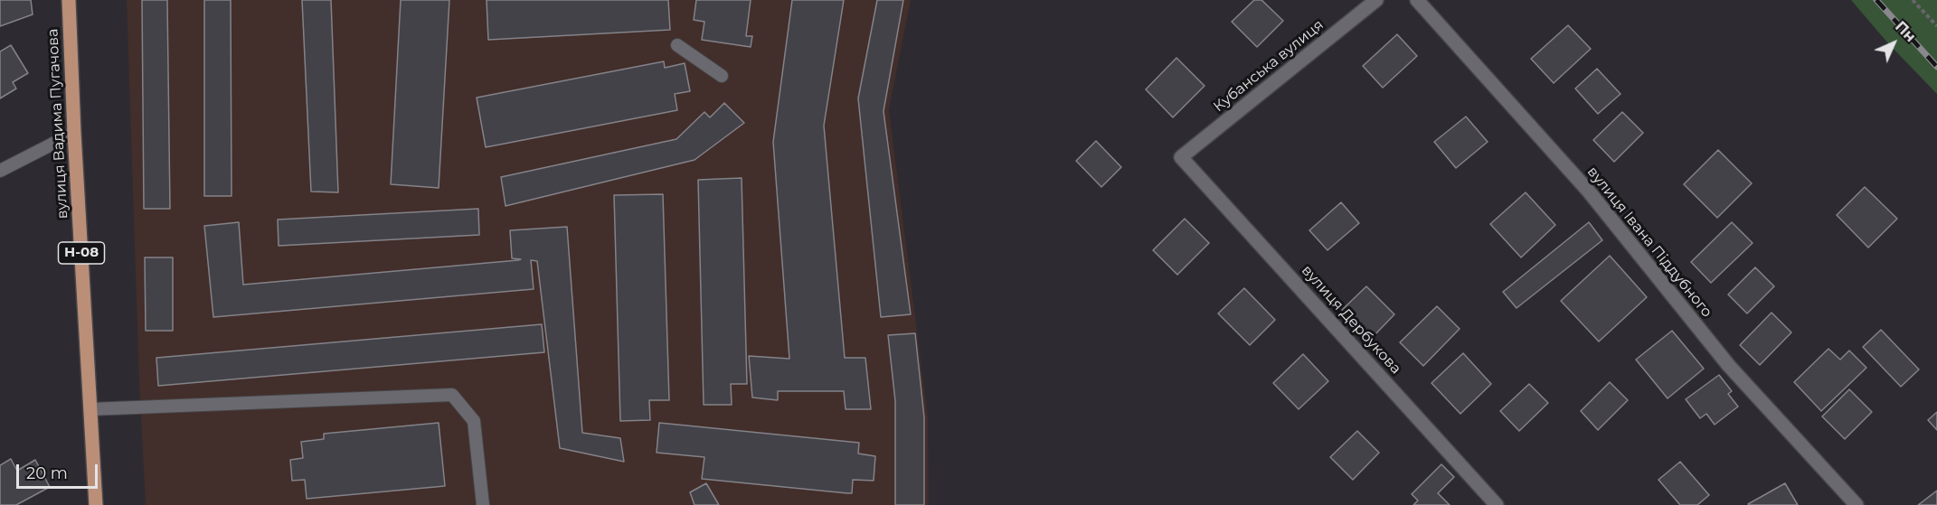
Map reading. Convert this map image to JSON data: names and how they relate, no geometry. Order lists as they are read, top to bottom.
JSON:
{
  "streets": {
    "main road": ["вулиця Вадима Пугачова", "Н-08"],
    "street": ["Кубанська вулиця", "вулиця Івана Піддубного", "вулиця Дербукова"]
  },
  "crossings": [
    ["Кубанська вулиця", "вулиця Дербукова"]
  ],
  "scale_bar": "20 m",
  "north": "top right"
}
